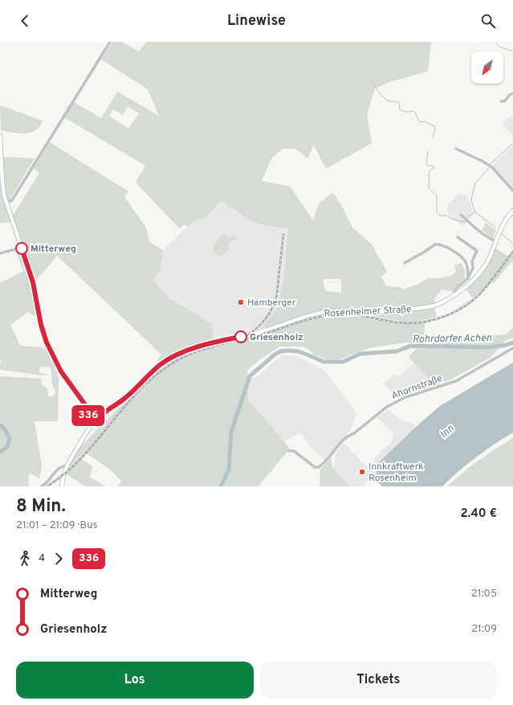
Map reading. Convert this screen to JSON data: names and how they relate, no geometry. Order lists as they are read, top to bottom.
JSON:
{
  "streets": {
    "main road": ["Rosenheimer Straße"],
    "street": ["Ahornstraße"]
  },
  "water": ["Rohrdorfer Achen", "Inn"],
  "places": [
    "Mitterweg",
    "Hamberger",
    "Griesenholz",
    "Innkraftwerk Rosenheim"
  ],
  "lines": ["bus line 336"],
  "north": "bottom left",
  "page": {
    "header": "Linewise",
    "on_map": "336",
    "heading": ["8 Min.", "21:01 – 21:09 · Bus", "2.40 €"],
    "legs": ["4", "336"],
    "list": [
      {
        "name": "Mitterweg",
        "value": "21:05"
      },
      {
        "name": "Griesenholz",
        "value": "21:09"
      }
    ],
    "buttons": ["Los", "Tickets"]
  }
}
